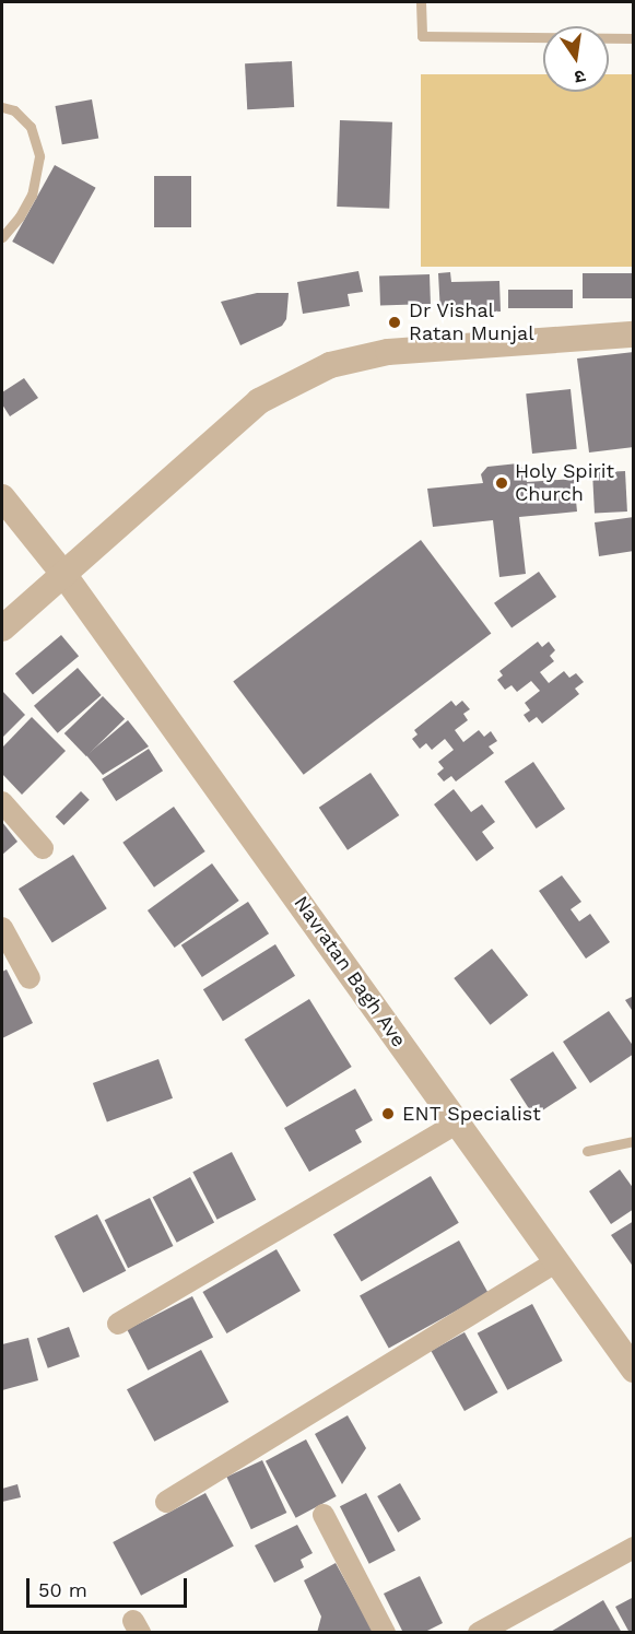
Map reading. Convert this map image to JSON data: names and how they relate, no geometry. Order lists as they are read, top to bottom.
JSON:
{
  "streets": {
    "street": ["Navratan Bagh Ave"]
  },
  "places": ["Dr Vishal Ratan Munjal", "Holy Spirit Church", "ENT Specialist"],
  "scale_bar": "50 m",
  "north": "bottom"
}
